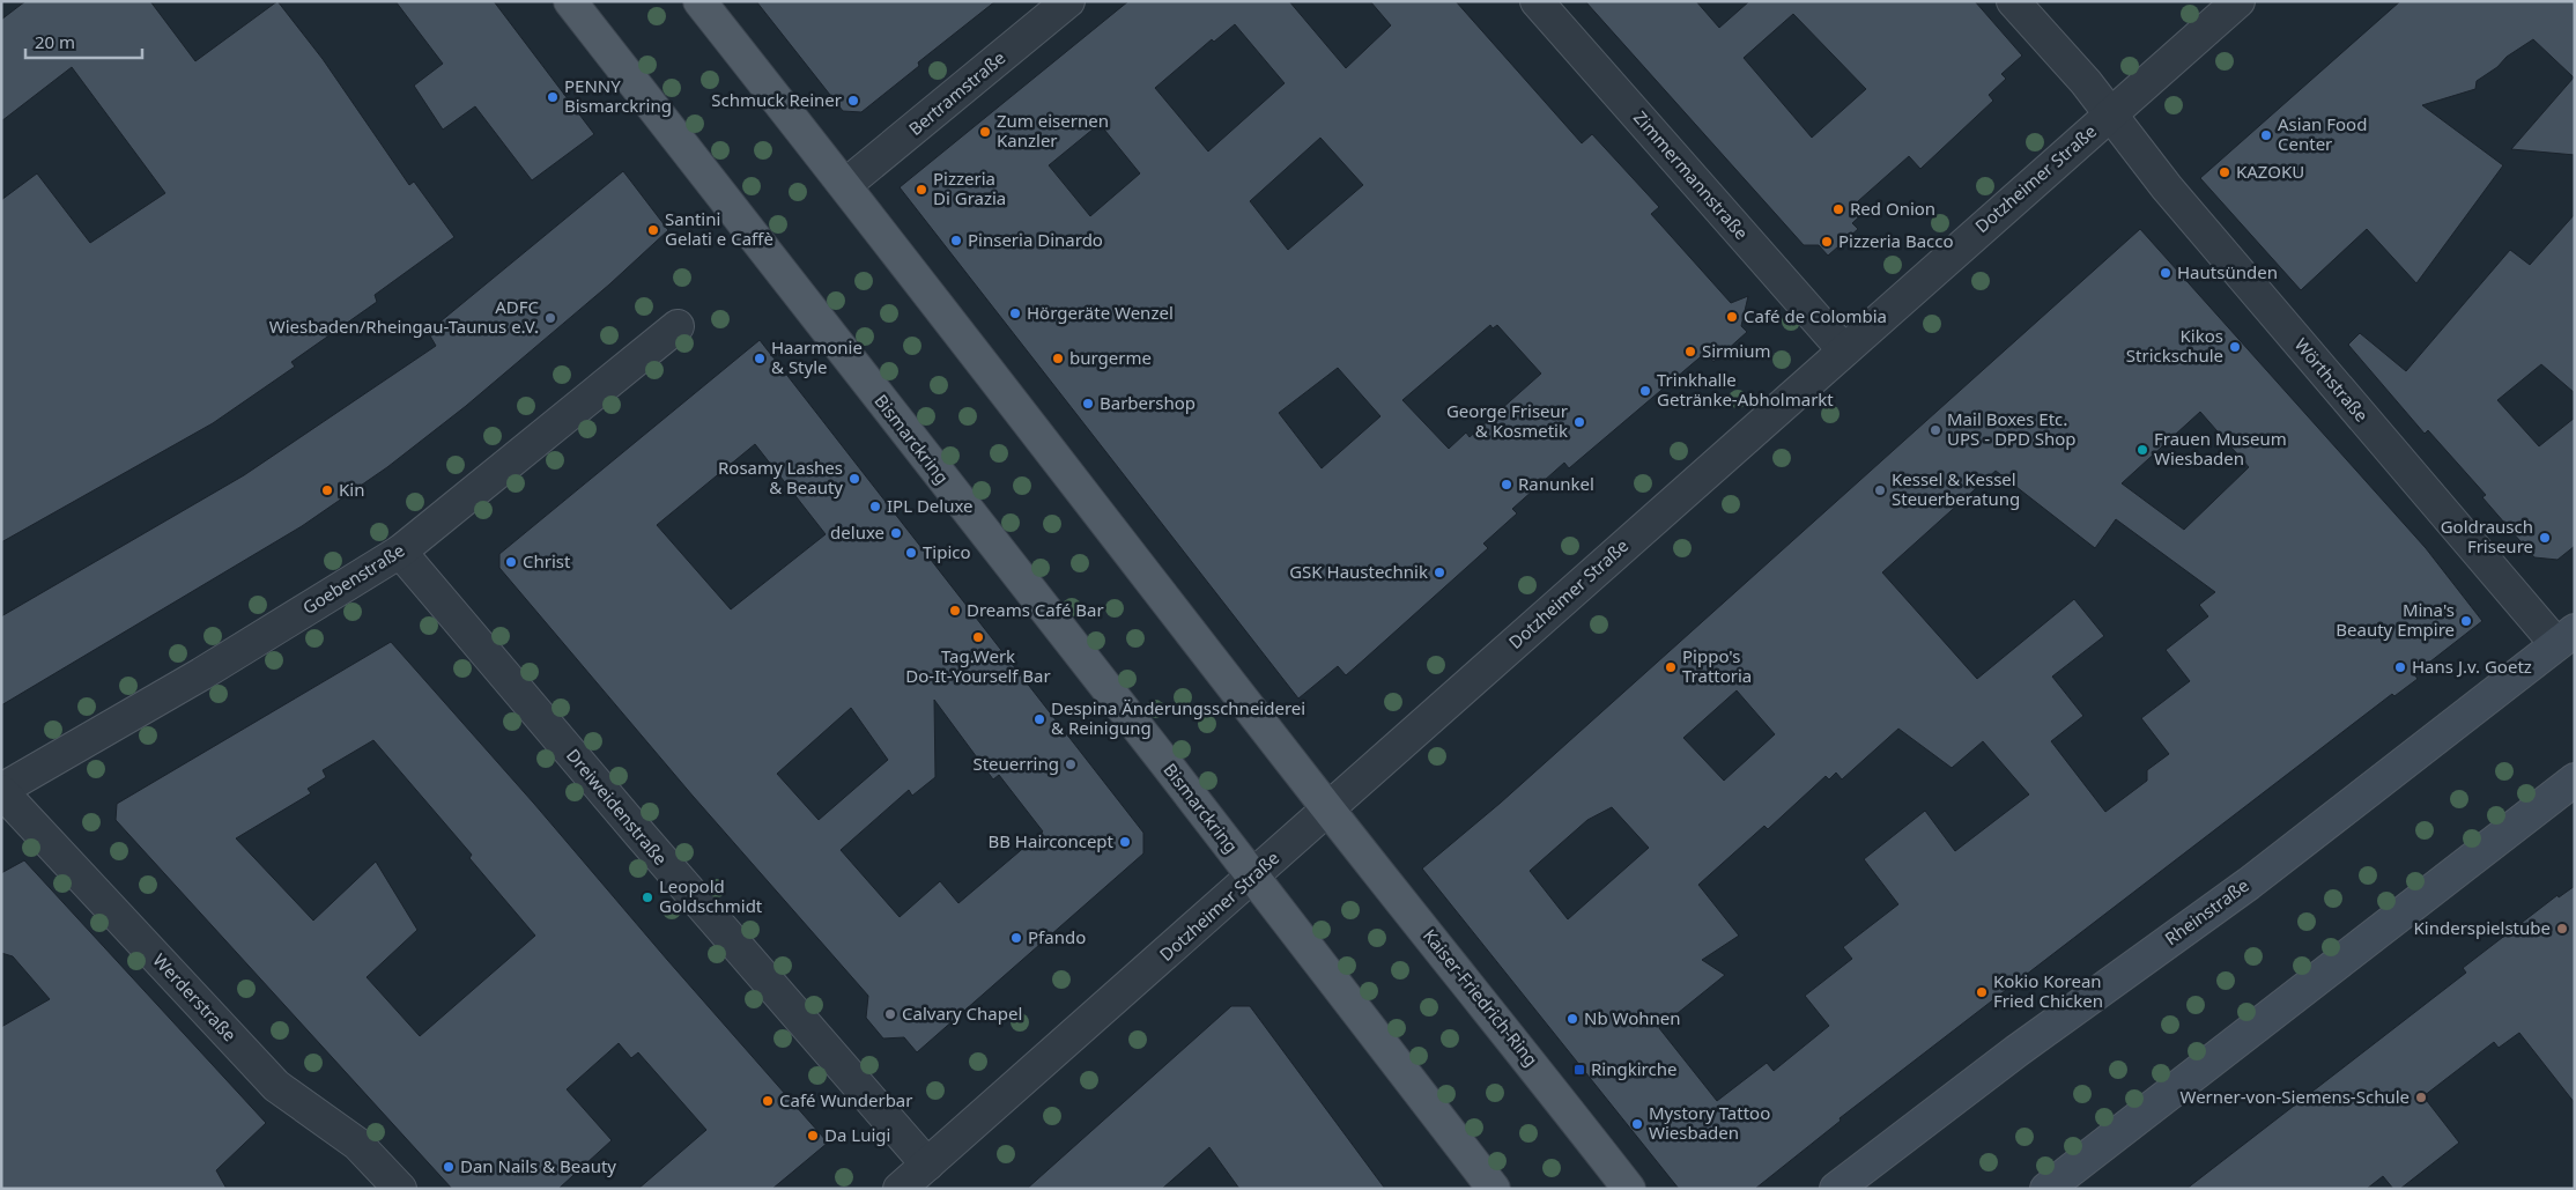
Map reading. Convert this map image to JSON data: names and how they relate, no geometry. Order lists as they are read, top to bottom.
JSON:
{
  "streets": {
    "main road": ["Bismarckring", "Rheinstraße", "Kaiser-Friedrich-Ring"],
    "street": [
      "Bertramstraße",
      "Zimmermannstraße",
      "Dotzheimer Straße",
      "Wörthstraße",
      "Goebenstraße",
      "Dreiweidenstraße",
      "Werderstraße"
    ]
  },
  "crossings": [
    ["Zimmermannstraße", "Dotzheimer Straße"],
    ["Dotzheimer Straße", "Wörthstraße"],
    ["Dotzheimer Straße", "Bismarckring"],
    ["Dotzheimer Straße", "Dreiweidenstraße"],
    ["Dotzheimer Straße", "Kaiser-Friedrich-Ring"],
    ["Wörthstraße", "Rheinstraße"],
    ["Goebenstraße", "Dreiweidenstraße"],
    ["Goebenstraße", "Werderstraße"]
  ],
  "places": {
    "other": [
      "PENNY Bismarckring",
      "Schmuck Reiner",
      "Zum eisernen Kanzler",
      "Asian Food Center",
      "KAZOKU",
      "Pizzeria Di Grazia",
      "Red Onion",
      "Santini Gelati e Caffè",
      "Pinseria Dinardo",
      "Pizzeria Bacco",
      "Hautsünden",
      "Hörgeräte Wenzel",
      "Café de Colombia",
      "ADFC Wiesbaden/Rheingau-Taunus e.V.",
      "Kikos Strickschule",
      "Sirmium",
      "Haarmonie & Style",
      "burgerme",
      "Trinkhalle Getränke-Abholmarkt",
      "Barbershop",
      "George Friseur & Kosmetik",
      "Mail Boxes Etc. UPS - DPD Shop",
      "Frauen Museum Wiesbaden",
      "Rosamy Lashes & Beauty",
      "Ranunkel",
      "Kin",
      "Kessel & Kessel Steuerberatung",
      "IPL Deluxe",
      "deluxe",
      "Goldrausch Friseure",
      "Tipico",
      "Christ",
      "GSK Haustechnik",
      "Dreams Café Bar",
      "Mina's Beauty Empire",
      "Tag.Werk Do-It-Yourself Bar",
      "Pippo's Trattoria",
      "Hans J.v. Goetz",
      "Despina Änderungsschneiderei & Reinigung",
      "Steuerring",
      "BB Hairconcept",
      "Leopold Goldschmidt",
      "Kinderspielstube",
      "Pfando",
      "Kokio Korean Fried Chicken",
      "Calvary Chapel",
      "Nb Wohnen",
      "Werner-von-Siemens-Schule",
      "Café Wunderbar",
      "Mystory Tattoo Wiesbaden",
      "Da Luigi",
      "Dan Nails & Beauty"
    ],
    "transit": ["Ringkirche"]
  },
  "scale_bar": "20 m"
}
